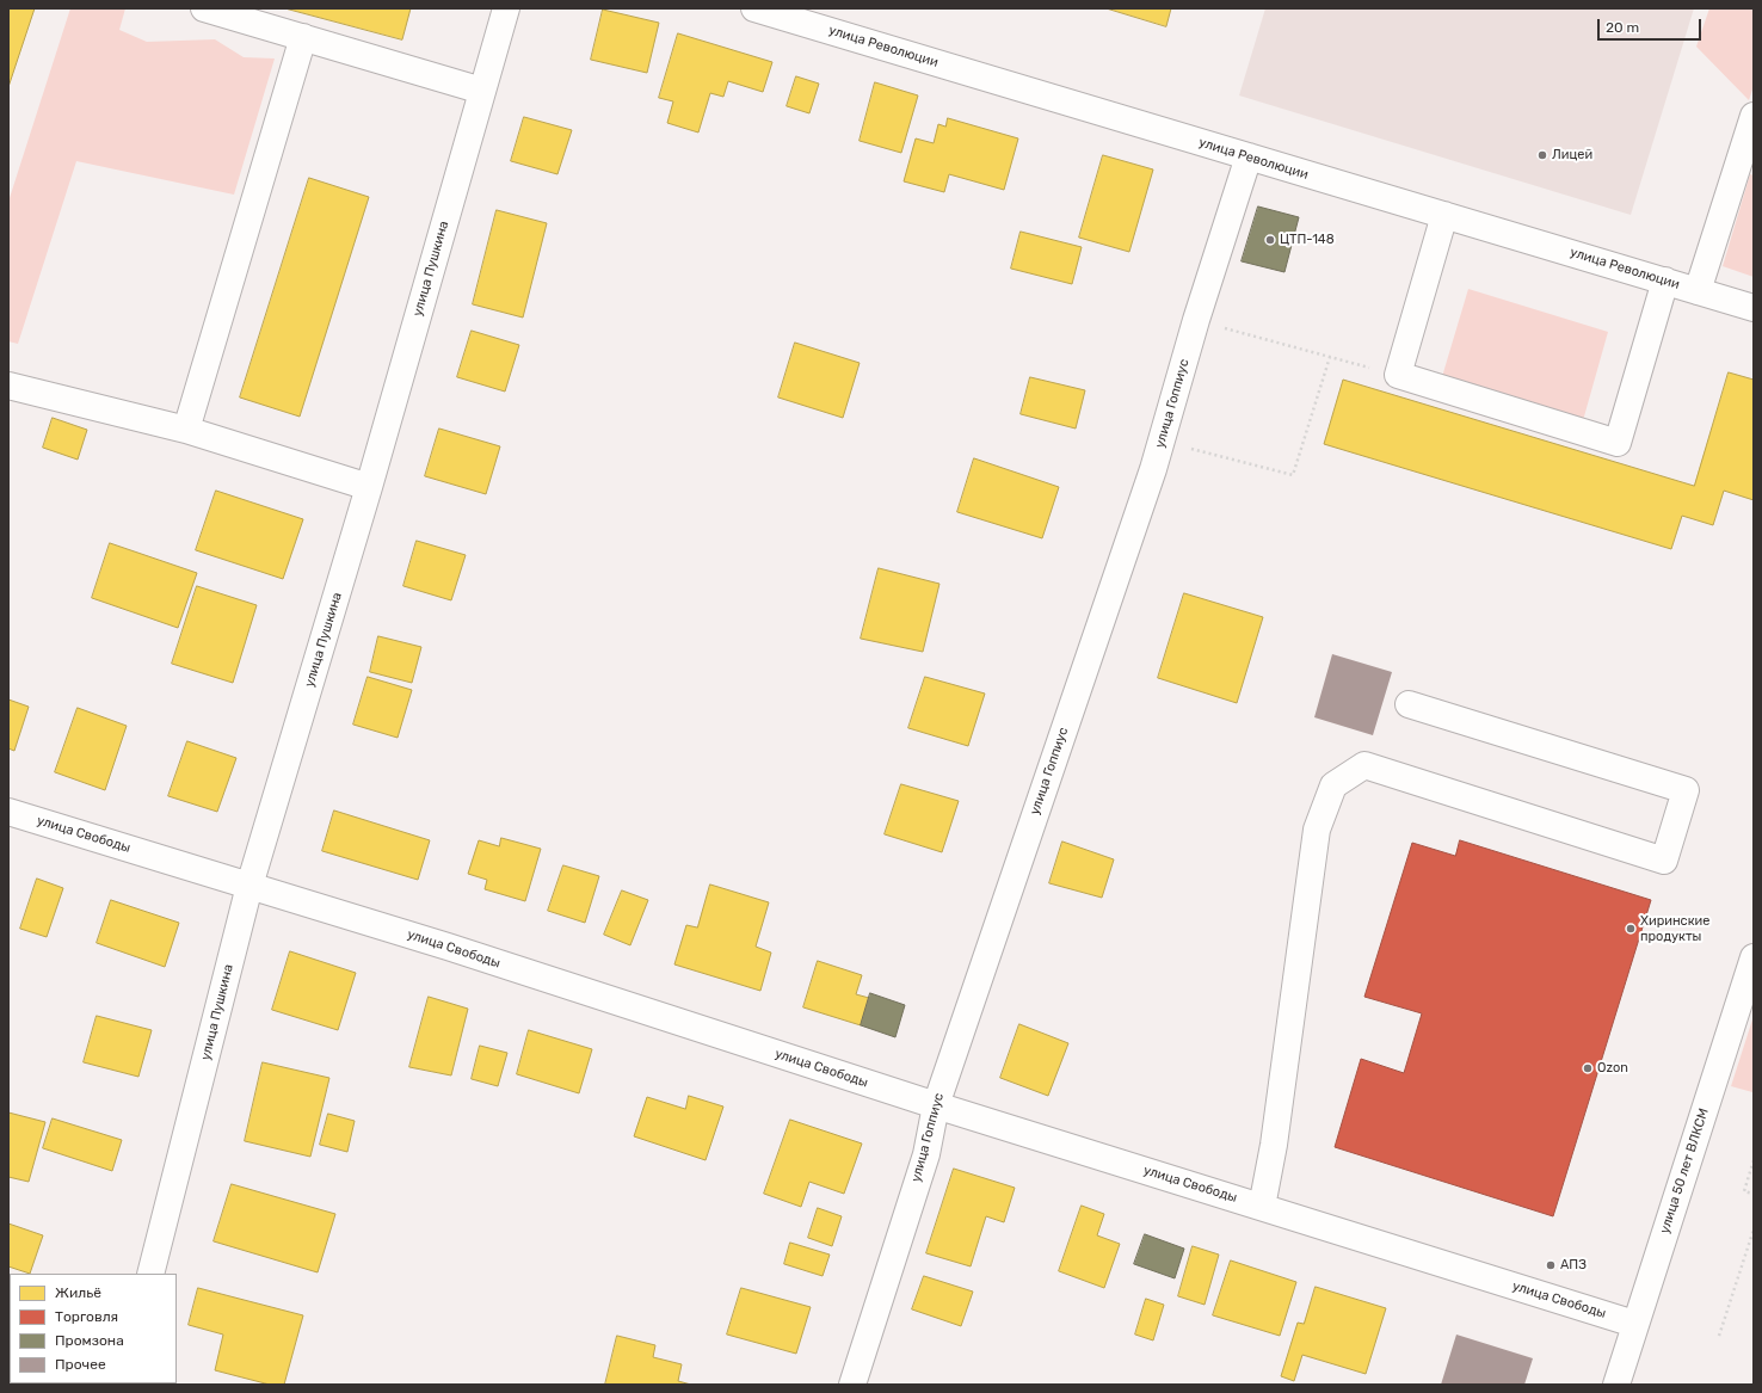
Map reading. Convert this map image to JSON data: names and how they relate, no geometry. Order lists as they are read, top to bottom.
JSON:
{
  "streets": {
    "street": [
      "улица Революции",
      "улица Пушкина",
      "улица Гоппиус",
      "улица Свободы",
      "улица 50 лет ВЛКСМ"
    ]
  },
  "crossings": [
    ["улица Революции", "улица Гоппиус"],
    ["улица Пушкина", "улица Свободы"],
    ["улица Гоппиус", "улица Свободы"],
    ["улица Свободы", "улица 50 лет ВЛКСМ"]
  ],
  "places": [
    "Лицей",
    "ЦТП-148",
    "Хиринские продукты",
    "Ozon",
    "АПЗ"
  ],
  "legend": [
    "Жильё",
    "Торговля",
    "Промзона",
    "Прочее"
  ],
  "scale_bar": "20 m"
}
